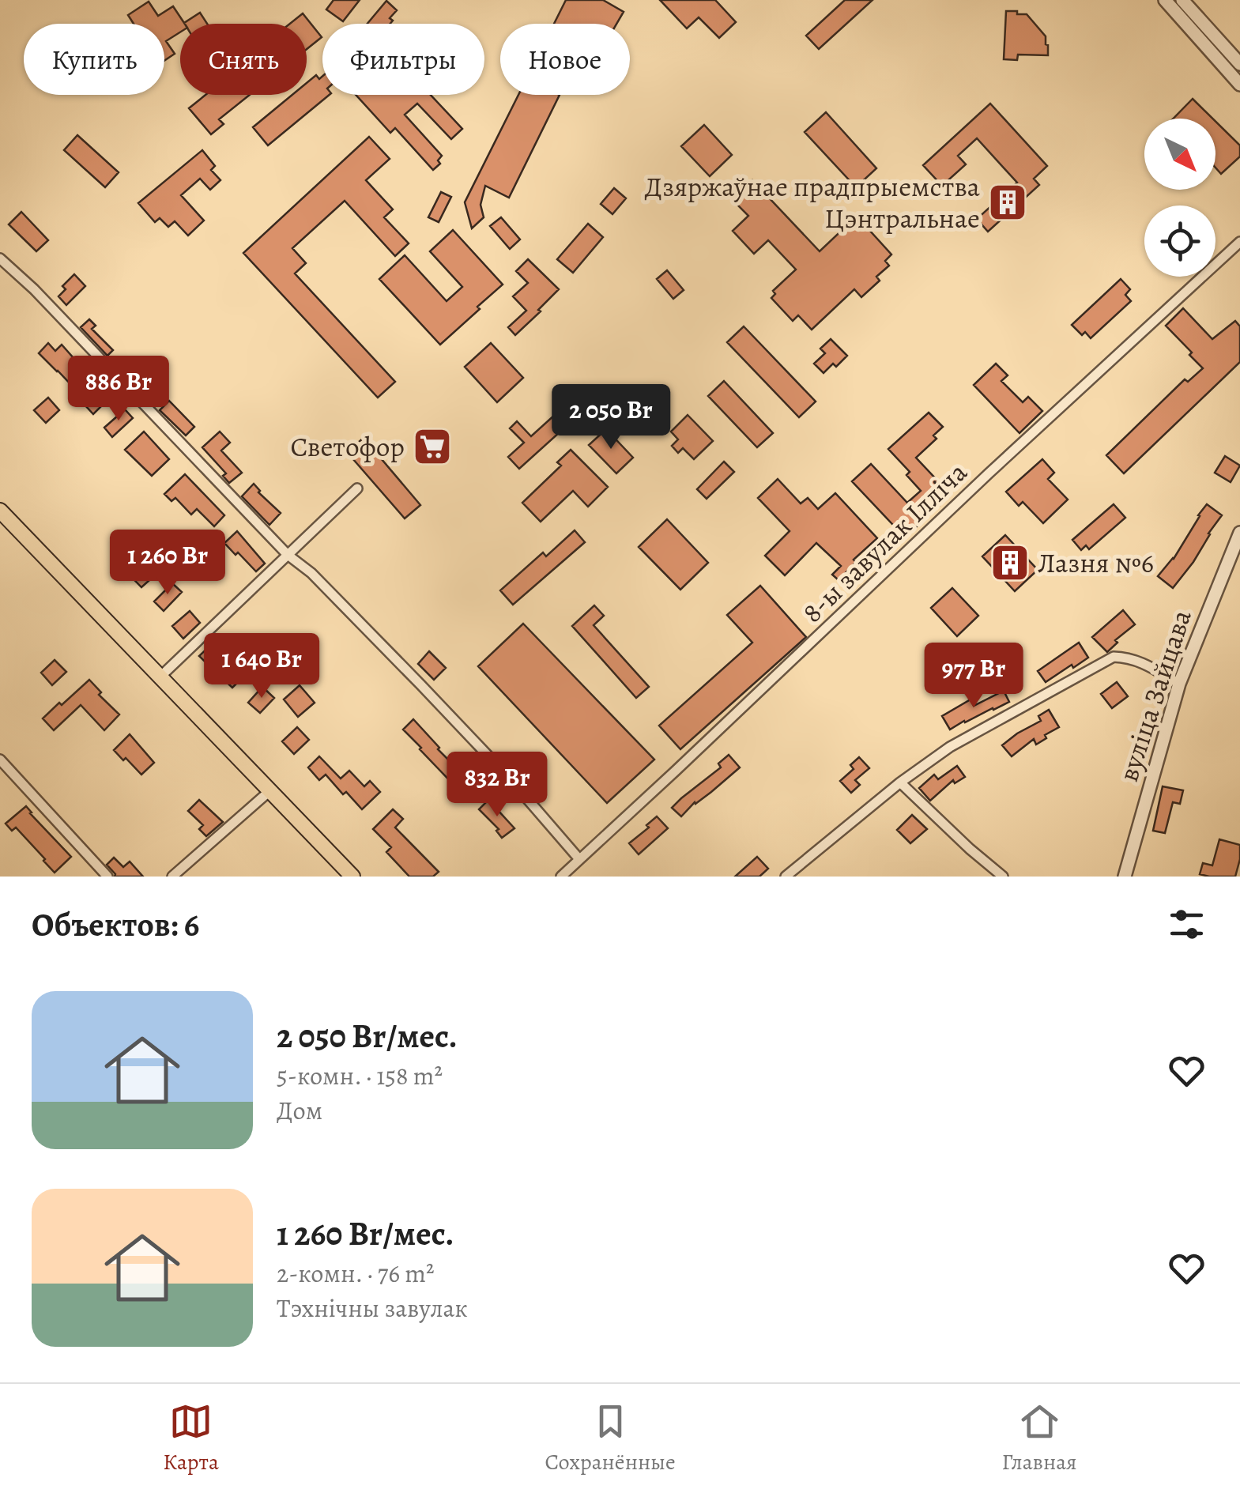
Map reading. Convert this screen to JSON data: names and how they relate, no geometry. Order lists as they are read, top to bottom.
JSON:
{
  "streets": {
    "street": ["8-ы завулак Ілліча", "вуліца Зайцава"]
  },
  "places": {
    "building": ["Дзяржаўнае прадпрыемства Цэнтральнае", "Лазня №6"],
    "supermarket": ["Светофор"]
  },
  "north": "bottom right",
  "page": {
    "chip": [
      "Купить",
      "Снять",
      "Фильтры",
      "Новое"
    ],
    "price": [
      "886 Br",
      "2 050 Br",
      "1 260 Br",
      "1 640 Br",
      "977 Br",
      "832 Br"
    ],
    "heading": "Объектов: 6",
    "list": [
      {
        "name": "2 050 Br/мес.",
        "note": "5-комн. · 158 m² · Дом"
      },
      {
        "name": "1 260 Br/мес.",
        "note": "2-комн. · 76 m² · Тэхнічны завулак"
      }
    ],
    "tabs": ["Карта", "Сохранённые", "Главная"]
  }
}
